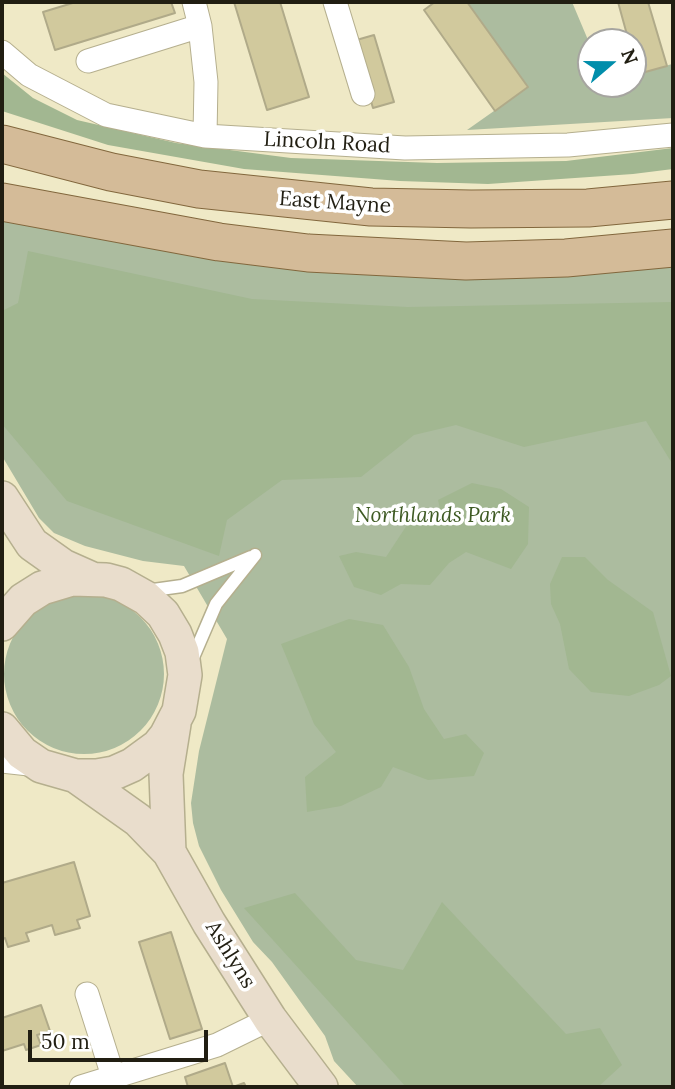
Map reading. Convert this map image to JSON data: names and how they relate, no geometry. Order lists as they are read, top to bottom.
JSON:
{
  "streets": {
    "main road": ["East Mayne"],
    "street": ["Lincoln Road", "Ashlyns"]
  },
  "parks": ["Northlands Park"],
  "scale_bar": "50 m",
  "north": "right"
}
